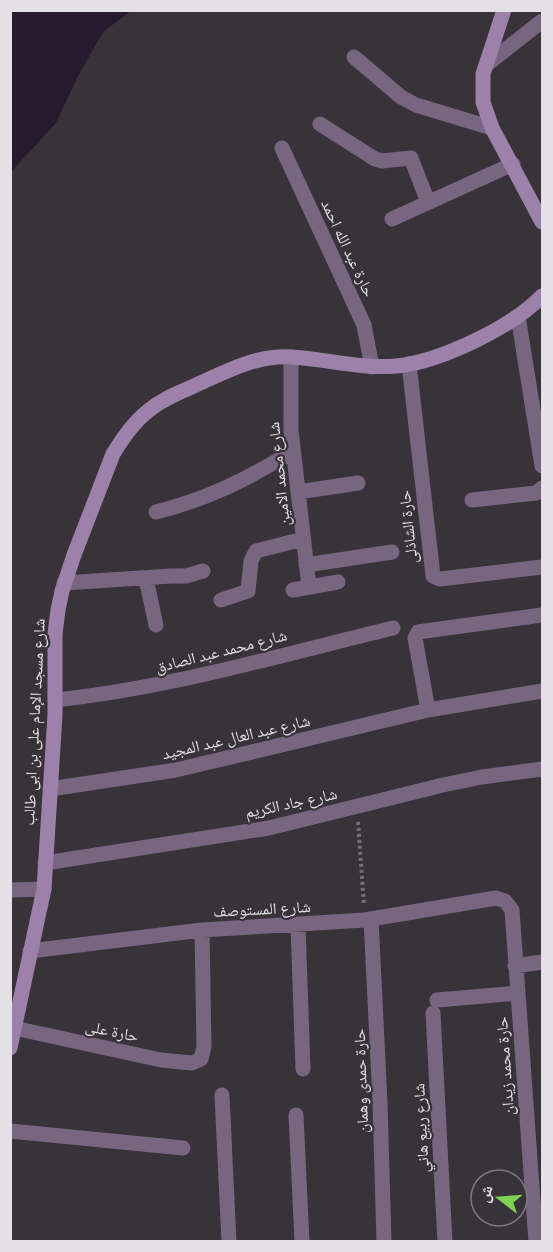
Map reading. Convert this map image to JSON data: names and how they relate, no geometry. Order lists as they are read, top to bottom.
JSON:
{
  "streets": {
    "street": [
      "حارة عبد الله احمد",
      "شارع محمد الامين",
      "حارة الشاذلى",
      "شارع محمد عبد الصادق",
      "شارع مسجد الإمام على بن ابى طالب",
      "شارع عبد العال عبد المجيد",
      "شارع جاد الكريم",
      "شارع المستوصف",
      "حارة على",
      "حارة محمد زيدان",
      "حارة حمدى وهمان",
      "شارع ربيع هاني"
    ]
  },
  "crossings": [
    ["حارة عبد الله احمد", "شارع مسجد الإمام على بن ابى طالب"],
    ["شارع محمد الامين", "شارع مسجد الإمام على بن ابى طالب"],
    ["حارة الشاذلى", "شارع مسجد الإمام على بن ابى طالب"],
    ["شارع محمد عبد الصادق", "شارع مسجد الإمام على بن ابى طالب"],
    ["شارع مسجد الإمام على بن ابى طالب", "شارع عبد العال عبد المجيد"],
    ["شارع مسجد الإمام على بن ابى طالب", "شارع جاد الكريم"],
    ["شارع مسجد الإمام على بن ابى طالب", "شارع المستوصف"],
    ["شارع مسجد الإمام على بن ابى طالب", "حارة على"],
    ["شارع المستوصف", "حارة على"],
    ["شارع المستوصف", "حارة محمد زيدان"],
    ["شارع المستوصف", "حارة حمدى وهمان"],
    ["حارة محمد زيدان", "شارع ربيع هاني"]
  ],
  "north": "left"
}
